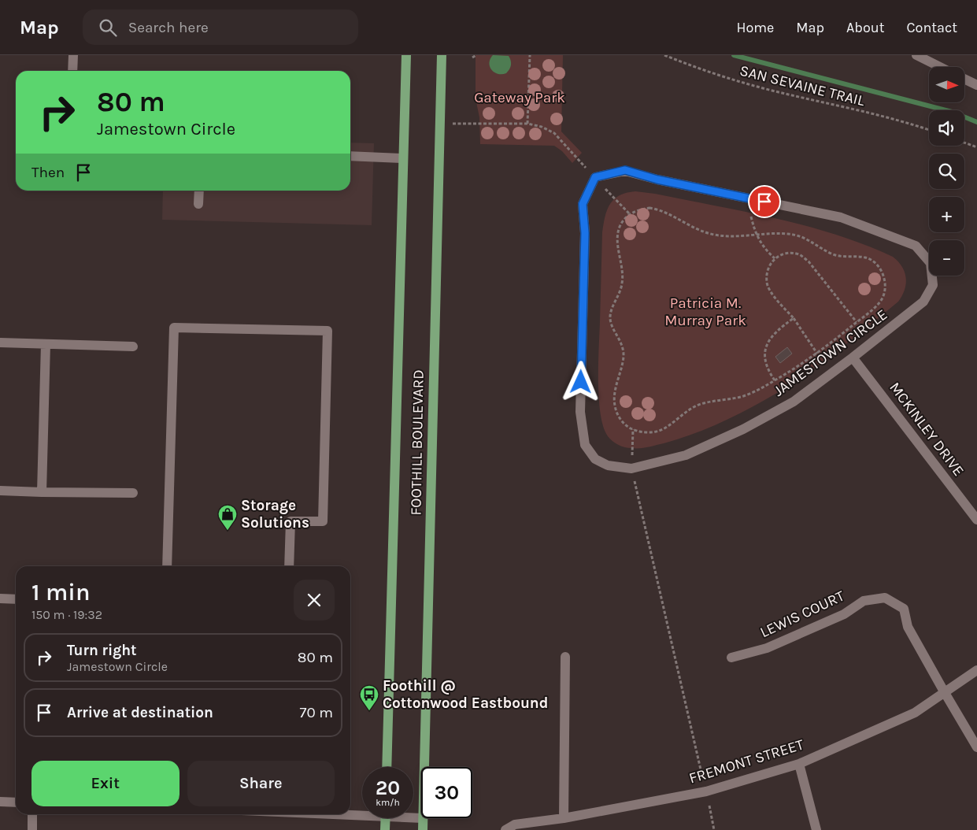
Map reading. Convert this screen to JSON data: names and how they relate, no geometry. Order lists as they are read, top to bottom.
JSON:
{
  "streets": {
    "main road": ["FOOTHILL BOULEVARD"],
    "street": [
      "JAMESTOWN CIRCLE",
      "MCKINLEY DRIVE",
      "LEWIS COURT",
      "FREMONT STREET"
    ],
    "path": ["SAN SEVAINE TRAIL"]
  },
  "crossings": [
    ["JAMESTOWN CIRCLE", "MCKINLEY DRIVE"],
    ["LEWIS COURT", "FREMONT STREET"]
  ],
  "parks": ["Gateway Park", "Patricia M. Murray Park"],
  "places": {
    "shop": ["Storage Solutions"],
    "bus stop": ["Foothill @ Cottonwood Eastbound"]
  },
  "north": "right",
  "page": {
    "header": "Map",
    "search": "Search here",
    "nav": [
      "Home",
      "Map",
      "About",
      "Contact"
    ],
    "map_buttons": ["+", "−"],
    "turn": ["80 m", "Jamestown Circle"],
    "then": "Then",
    "heading": ["1 min", "150 m · 19:32"],
    "list": [
      {
        "name": "Turn right",
        "note": "Jamestown Circle",
        "value": "80 m"
      },
      {
        "name": "Arrive at destination",
        "value": "70 m"
      }
    ],
    "buttons": ["Exit", "Share"],
    "speed": "20 km/h",
    "limit": "30"
  }
}
